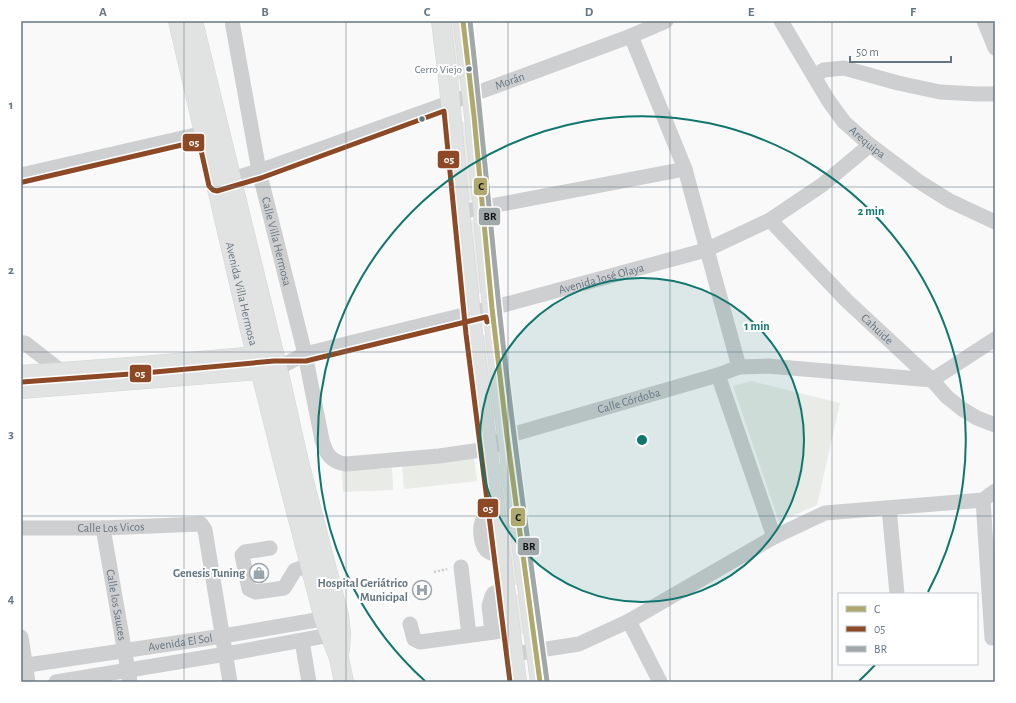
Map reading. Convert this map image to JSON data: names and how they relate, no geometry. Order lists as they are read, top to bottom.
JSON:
{
  "streets": {
    "main road": ["Avenida José Olaya", "Avenida Villa Hermosa"],
    "street": [
      "Morán",
      "Arequipa",
      "Calle Villa Hermosa",
      "Cahuide",
      "Calle Córdoba",
      "Calle Los Vicos",
      "Calle los Sauces",
      "Avenida El Sol"
    ]
  },
  "crossings": [
    ["Morán", "Calle Villa Hermosa"],
    ["Morán", "Avenida Villa Hermosa"],
    ["Arequipa", "Avenida José Olaya"],
    ["Calle Villa Hermosa", "Avenida José Olaya"],
    ["Calle Villa Hermosa", "Calle Córdoba"],
    ["Avenida José Olaya", "Avenida Villa Hermosa"],
    ["Avenida José Olaya", "Cahuide"],
    ["Avenida Villa Hermosa", "Avenida El Sol"],
    ["Cahuide", "Calle Córdoba"],
    ["Calle Los Vicos", "Calle los Sauces"],
    ["Calle Los Vicos", "Avenida El Sol"],
    ["Calle los Sauces", "Avenida El Sol"]
  ],
  "places": {
    "other": ["Cerro Viejo"],
    "shop": ["Genesis Tuning"],
    "hospital": ["Hospital Geriátrico Municipal"]
  },
  "lines": ["transit line C", "transit line BR", "transit line 05"],
  "legend": ["C", "05", "BR"],
  "scale_bar": "50 m",
  "grid": {
    "columns": [
      "A",
      "B",
      "C",
      "D",
      "E",
      "F"
    ],
    "rows": [
      "1",
      "2",
      "3",
      "4"
    ]
  },
  "rings": ["2 min", "1 min"]
}
